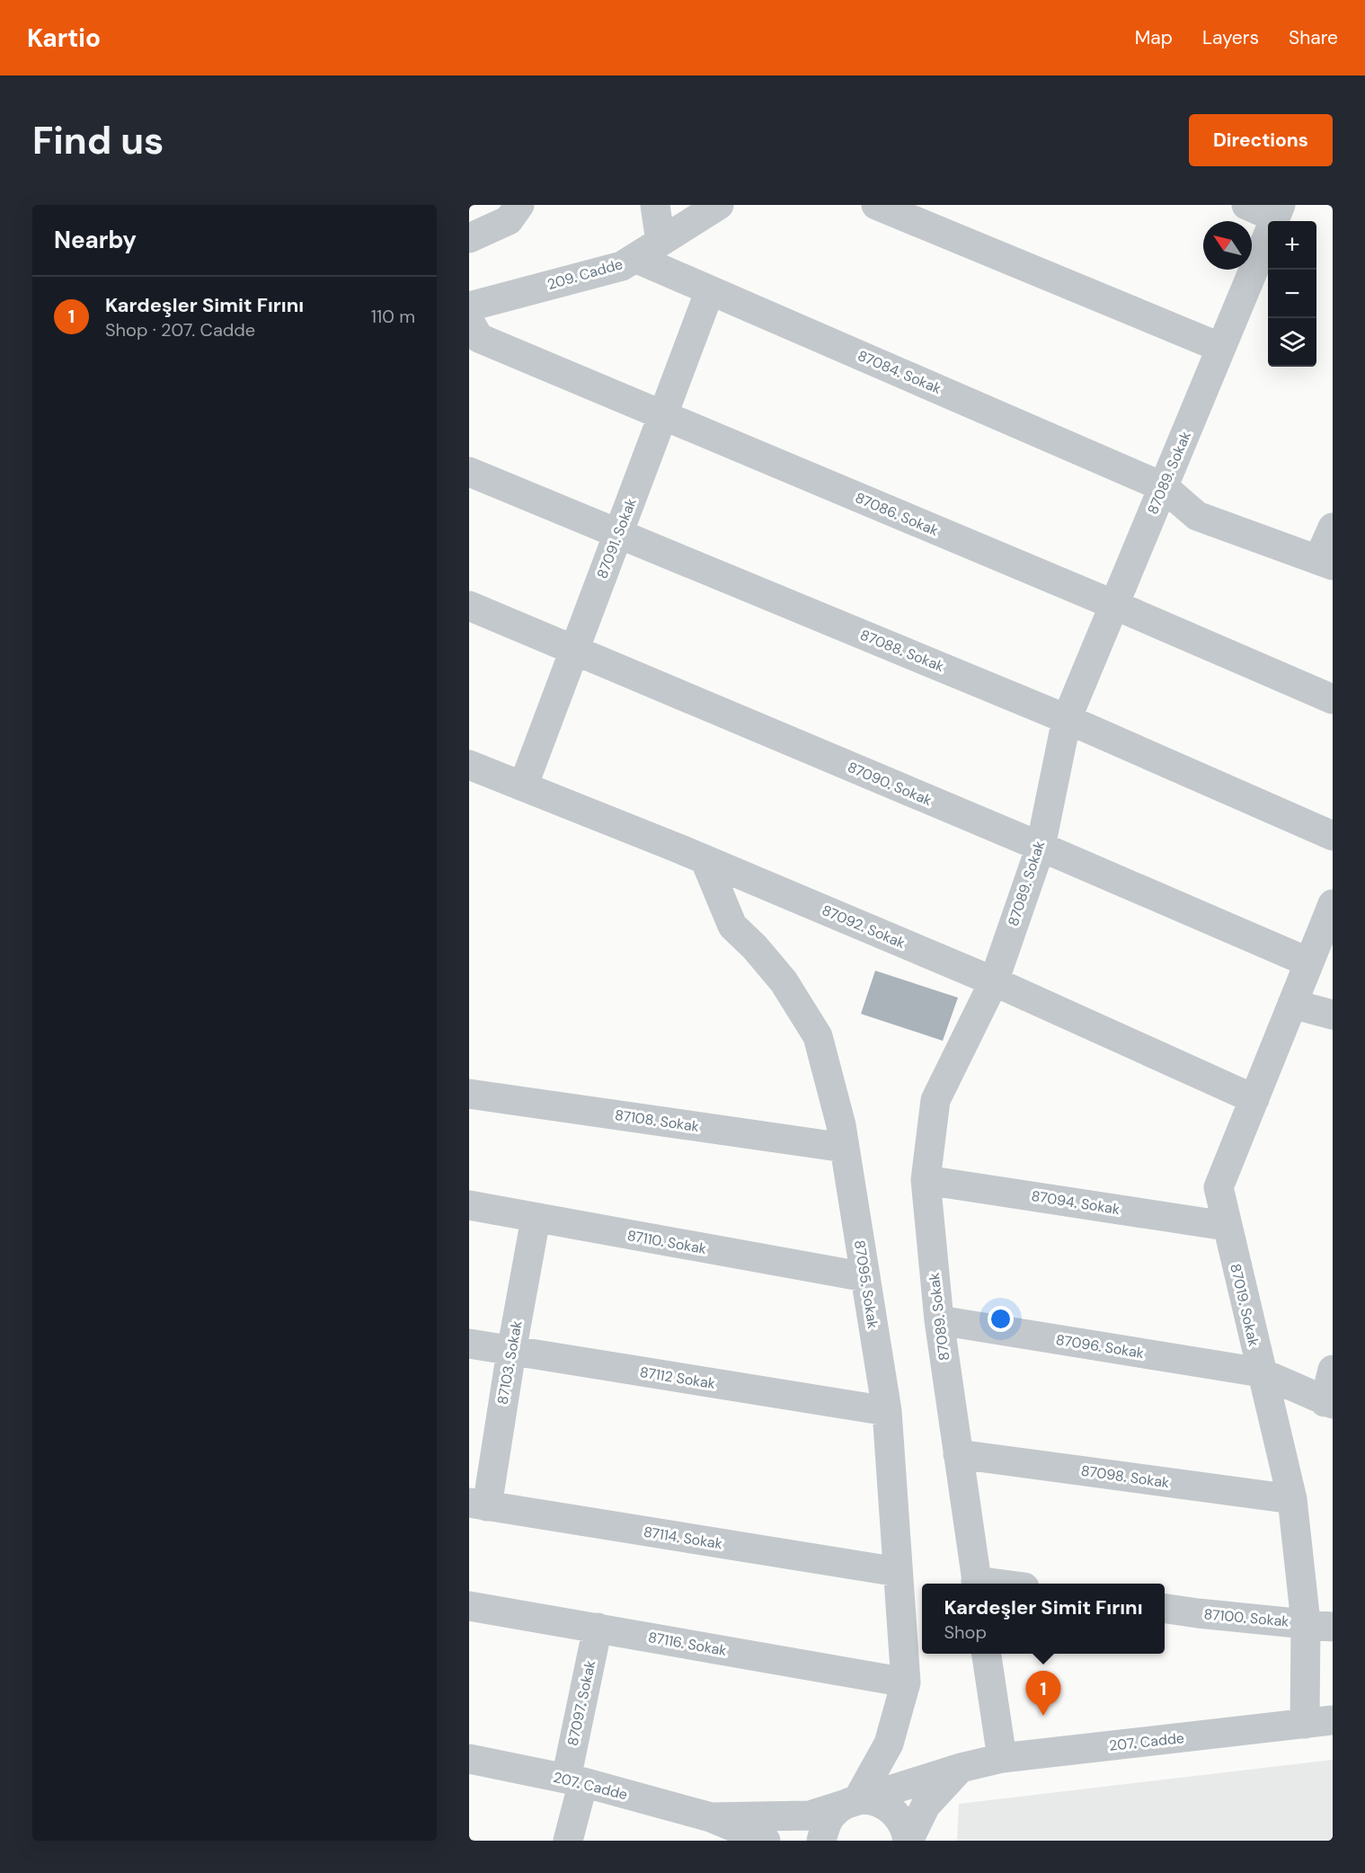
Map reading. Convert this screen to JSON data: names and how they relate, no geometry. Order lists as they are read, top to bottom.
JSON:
{
  "streets": {
    "street": [
      "209. Cadde",
      "87084. Sokak",
      "87089. Sokak",
      "87086. Sokak",
      "87091. Sokak",
      "87088. Sokak",
      "87090. Sokak",
      "87092. Sokak",
      "87108. Sokak",
      "87094. Sokak",
      "87110. Sokak",
      "87095. Sokak",
      "87019. Sokak",
      "87096. Sokak",
      "87103. Sokak",
      "87112 Sokak",
      "87098. Sokak",
      "87114. Sokak",
      "87100. Sokak",
      "87116. Sokak",
      "87097. Sokak",
      "207. Cadde"
    ]
  },
  "crossings": [
    ["209. Cadde", "87084. Sokak"],
    ["87084. Sokak", "87089. Sokak"],
    ["87084. Sokak", "87091. Sokak"],
    ["87089. Sokak", "87086. Sokak"],
    ["87089. Sokak", "87088. Sokak"],
    ["87089. Sokak", "87090. Sokak"],
    ["87089. Sokak", "87092. Sokak"],
    ["87089. Sokak", "87094. Sokak"],
    ["87089. Sokak", "87096. Sokak"],
    ["87089. Sokak", "87098. Sokak"],
    ["87086. Sokak", "87091. Sokak"],
    ["87091. Sokak", "87088. Sokak"],
    ["87091. Sokak", "87090. Sokak"],
    ["87091. Sokak", "87092. Sokak"],
    ["87090. Sokak", "87019. Sokak"],
    ["87092. Sokak", "87095. Sokak"],
    ["87092. Sokak", "87019. Sokak"],
    ["87108. Sokak", "87095. Sokak"],
    ["87094. Sokak", "87019. Sokak"],
    ["87110. Sokak", "87095. Sokak"],
    ["87110. Sokak", "87103. Sokak"],
    ["87095. Sokak", "87112 Sokak"],
    ["87095. Sokak", "87114. Sokak"],
    ["87095. Sokak", "87116. Sokak"],
    ["87095. Sokak", "207. Cadde"],
    ["87019. Sokak", "87096. Sokak"],
    ["87019. Sokak", "87098. Sokak"],
    ["87019. Sokak", "87100. Sokak"],
    ["87019. Sokak", "207. Cadde"],
    ["87103. Sokak", "87112 Sokak"],
    ["87103. Sokak", "87114. Sokak"],
    ["87116. Sokak", "87097. Sokak"],
    ["87097. Sokak", "207. Cadde"]
  ],
  "north": "top left",
  "page": {
    "header": "Kartio",
    "nav": ["Map", "Layers", "Share"],
    "buttons": "Directions",
    "title": "Find us",
    "heading": "Nearby",
    "map_buttons": ["+", "−"],
    "list": [
      {
        "mark": "1",
        "name": "Kardeşler Simit Fırını",
        "note": "Shop · 207. Cadde",
        "value": "110 m"
      }
    ],
    "popup": ["Kardeşler Simit Fırını", "Shop"],
    "pins": "1"
  }
}
